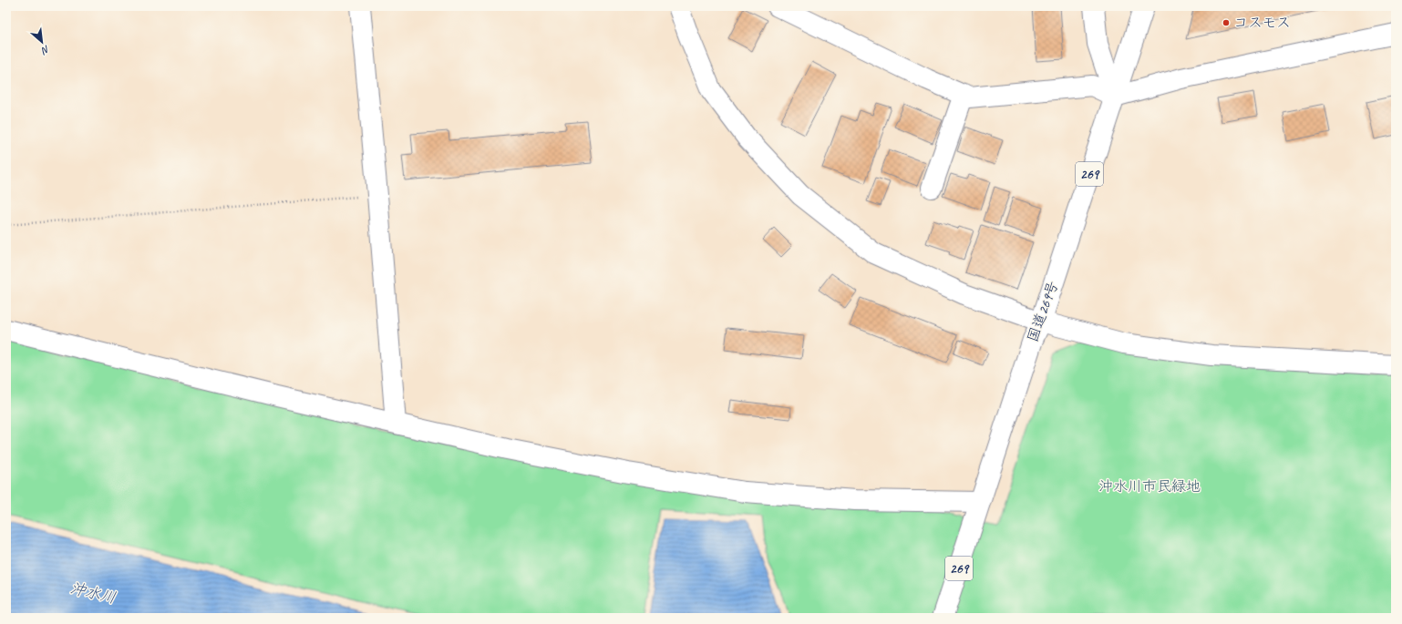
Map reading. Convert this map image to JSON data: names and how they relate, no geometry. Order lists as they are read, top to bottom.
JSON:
{
  "streets": {
    "main road": ["269", "国道269号"]
  },
  "water": ["沖水川"],
  "parks": ["沖水川市民緑地"],
  "places": ["コスモス"],
  "north": "bottom right"
}
